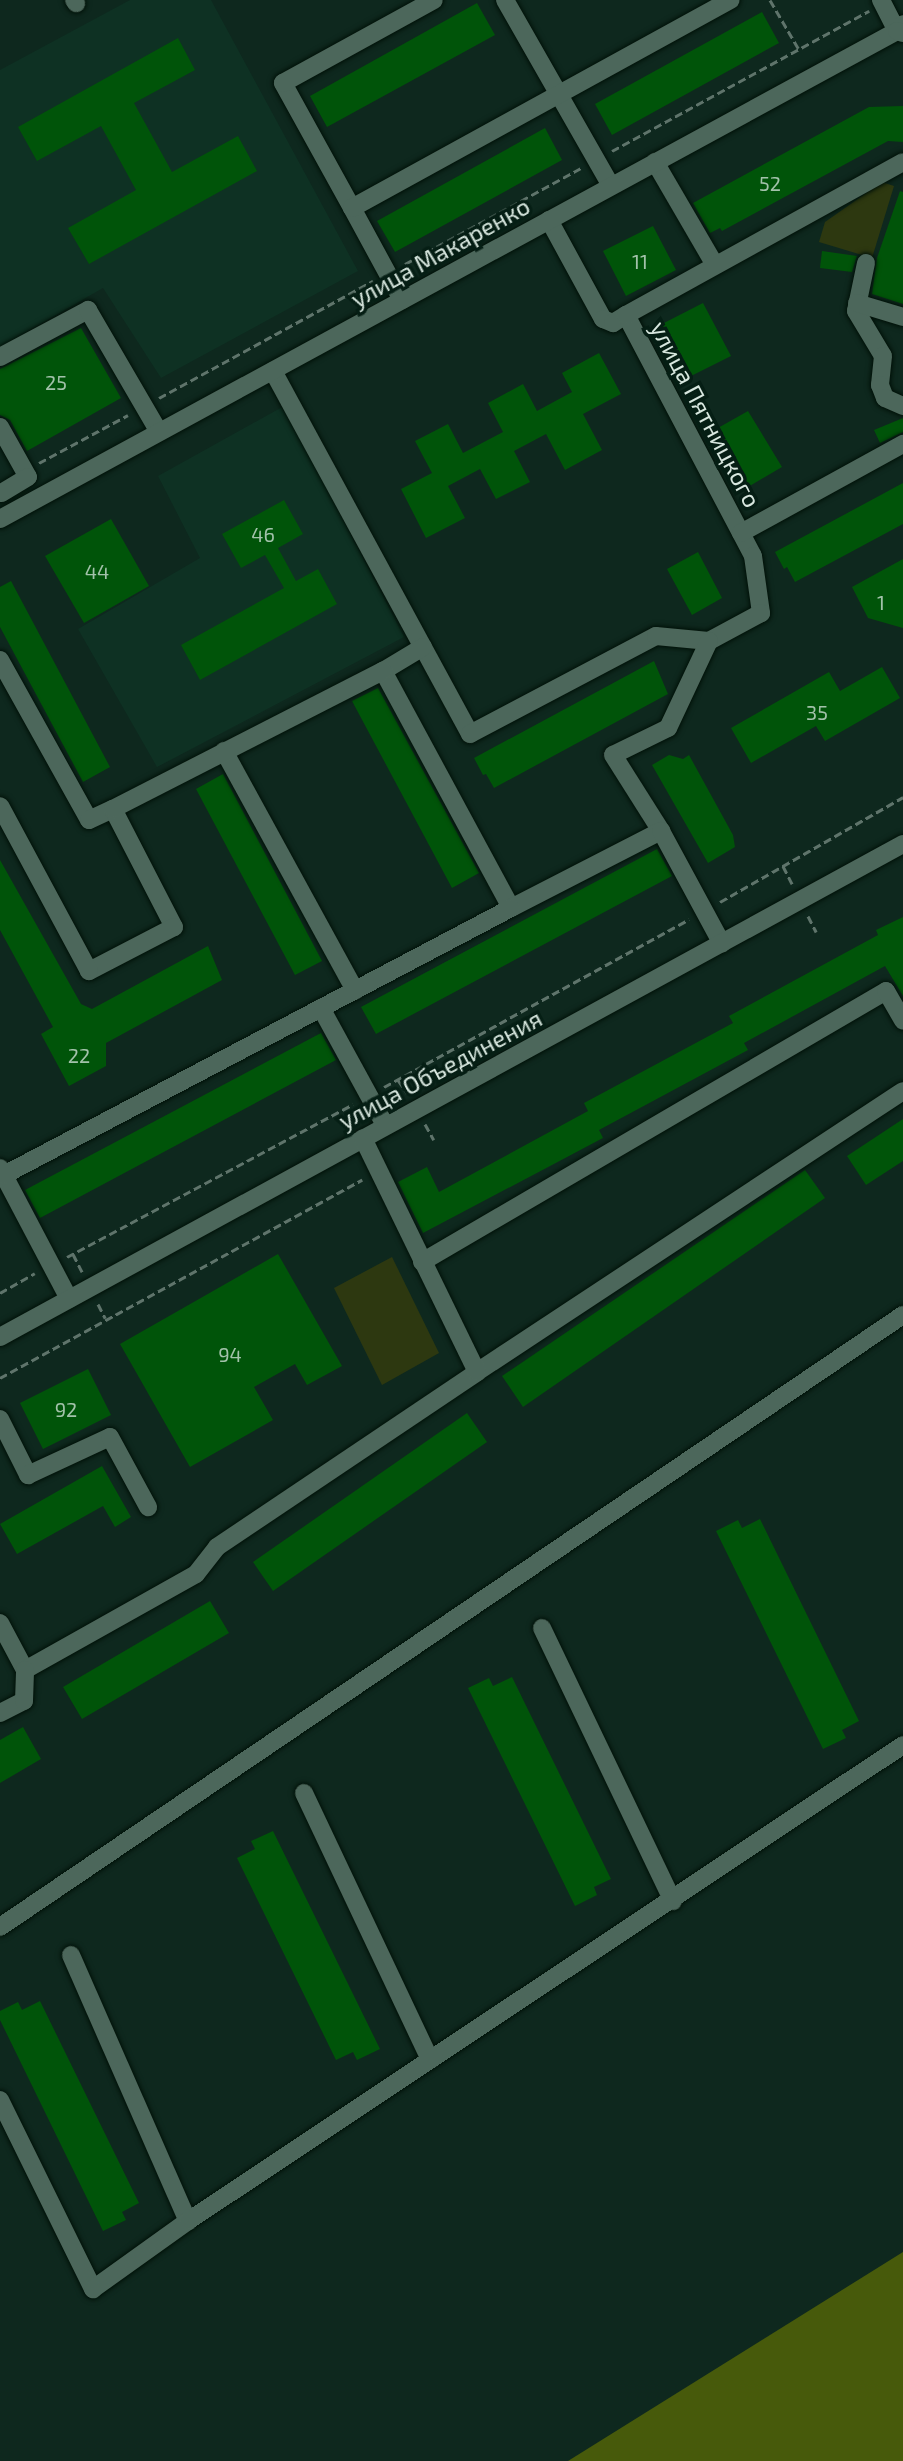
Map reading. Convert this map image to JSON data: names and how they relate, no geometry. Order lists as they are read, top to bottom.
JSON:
{
  "streets": {
    "street": ["улица Макаренко", "улица Пятницкого", "улица Объединения"]
  },
  "crossings": [
    ["улица Макаренко", "улица Пятницкого"]
  ],
  "house_numbers": [
    "52",
    "11",
    "25",
    "46",
    "44",
    "1",
    "35",
    "22",
    "94",
    "92"
  ]
}
